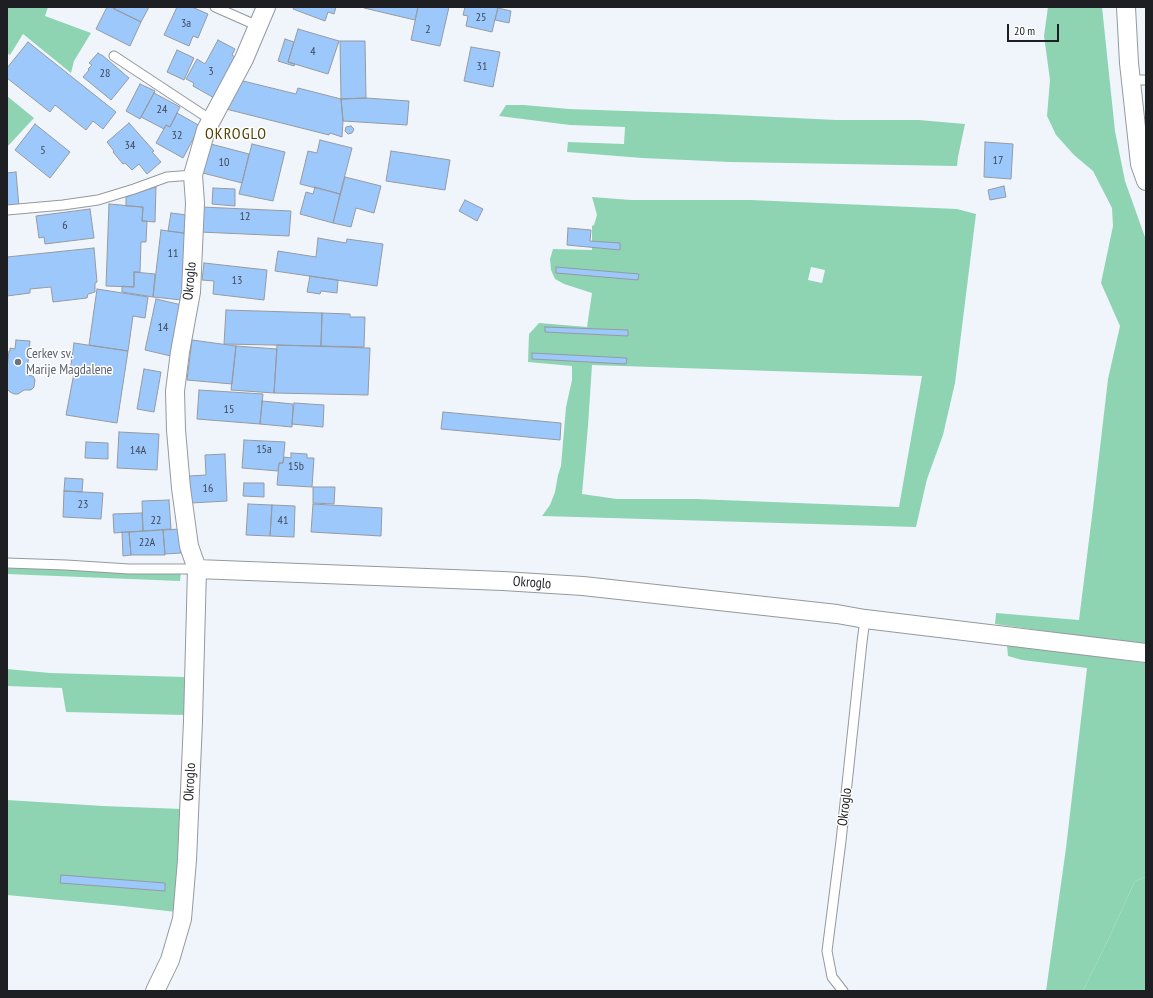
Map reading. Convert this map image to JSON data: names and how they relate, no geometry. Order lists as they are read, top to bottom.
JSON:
{
  "streets": {
    "street": ["Okroglo"]
  },
  "districts": ["OKROGLO"],
  "places": ["Cerkev sv. Marije Magdalene"],
  "house_numbers": [
    "25",
    "3a",
    "2",
    "4",
    "31",
    "3",
    "28",
    "24",
    "32",
    "34",
    "5",
    "17",
    "10",
    "12",
    "6",
    "11",
    "13",
    "14",
    "15",
    "15a",
    "14A",
    "15b",
    "16",
    "23",
    "22",
    "41",
    "22A"
  ],
  "scale_bar": "20 m"
}
